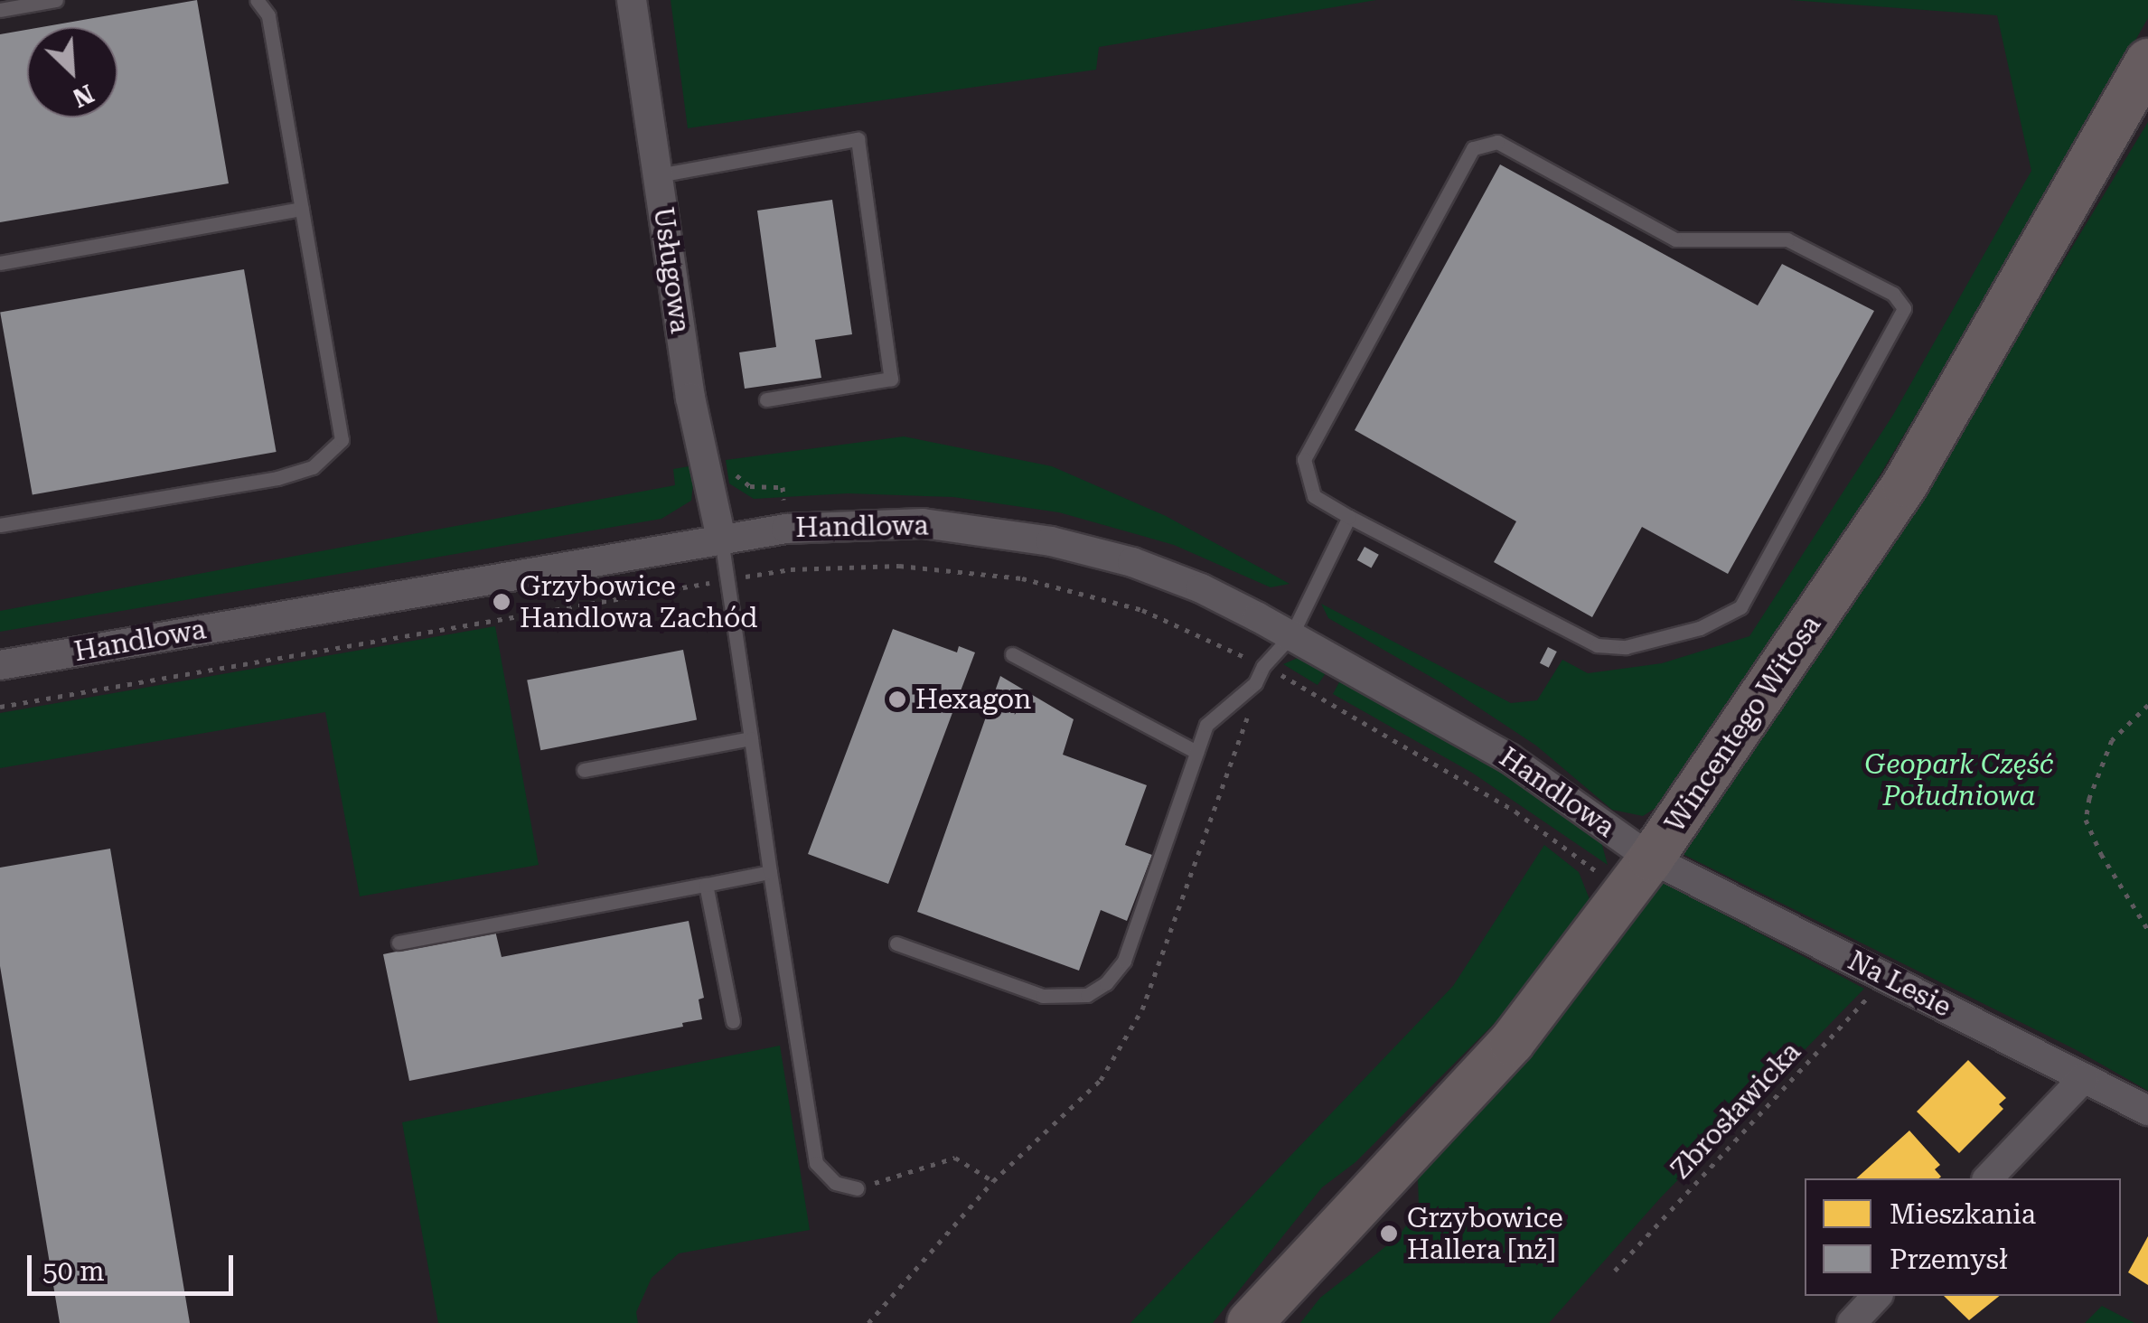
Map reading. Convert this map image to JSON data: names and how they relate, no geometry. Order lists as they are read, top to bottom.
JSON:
{
  "streets": {
    "main road": ["Wincentego Witosa"],
    "street": ["Usługowa", "Handlowa", "Na Lesie"],
    "path": ["Zbrosławicka"]
  },
  "crossings": [
    ["Usługowa", "Handlowa"],
    ["Handlowa", "Wincentego Witosa"],
    ["Handlowa", "Na Lesie"],
    ["Wincentego Witosa", "Na Lesie"],
    ["Na Lesie", "Zbrosławicka"]
  ],
  "parks": ["Geopark Część Południowa"],
  "places": ["Grzybowice Handlowa Zachód", "Hexagon", "Grzybowice Hallera [nż]"],
  "legend": ["Mieszkania", "Przemysł"],
  "scale_bar": "50 m",
  "north": "bottom right"
}
